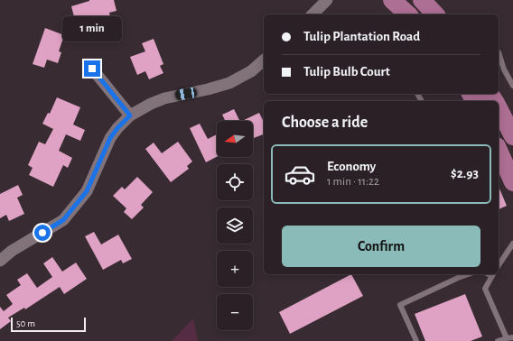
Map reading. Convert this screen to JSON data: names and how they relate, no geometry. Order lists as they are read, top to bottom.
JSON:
{
  "scale_bar": "50 m",
  "north": "left",
  "page": {
    "banner": ["Tulip Plantation Road", "Tulip Bulb Court"],
    "bubble": "1 min",
    "heading": "Choose a ride",
    "map_buttons": ["+", "−"],
    "list": [
      {
        "name": "Economy",
        "note": "1 min · 11:22",
        "value": "$2.93"
      }
    ],
    "buttons": "Confirm",
    "scale": "50 m"
  }
}
